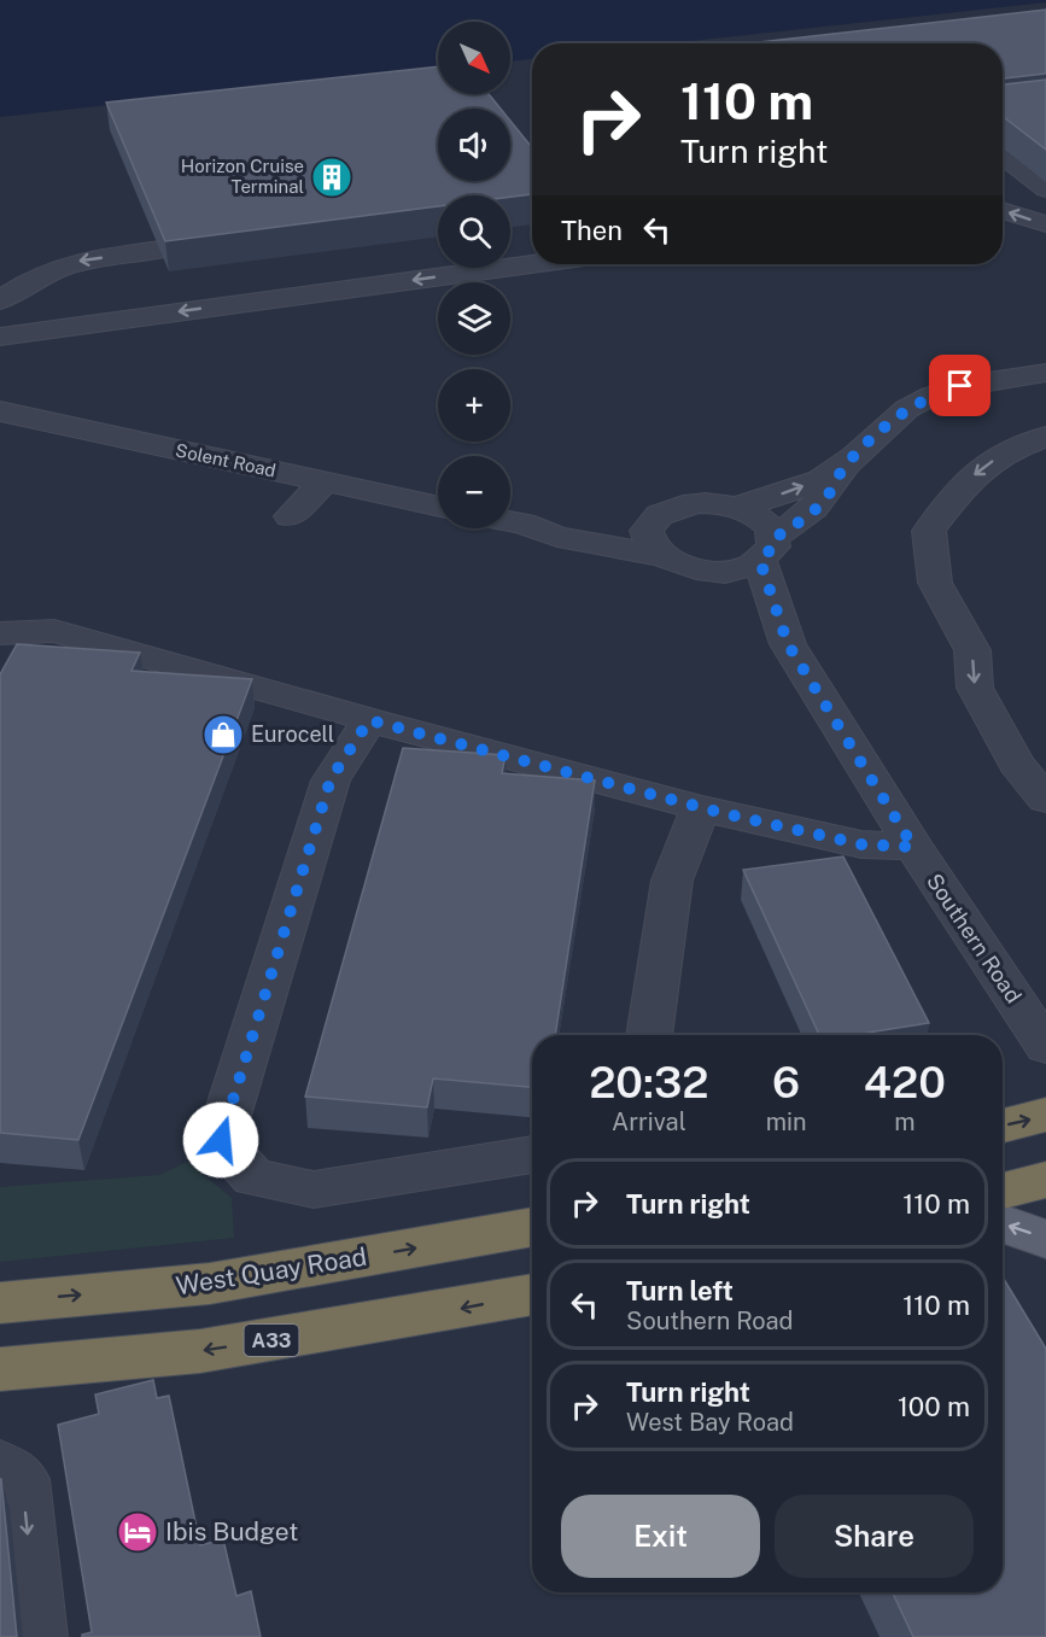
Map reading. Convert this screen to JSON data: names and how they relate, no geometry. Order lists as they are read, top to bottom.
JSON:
{
  "streets": {
    "highway": ["West Quay Road", "A33"],
    "street": ["Solent Road", "Southern Road"]
  },
  "places": {
    "building": ["Horizon Cruise Terminal"],
    "shop": ["Eurocell"],
    "hotel": ["Ibis Budget"]
  },
  "north": "bottom right",
  "page": {
    "map_buttons": ["+", "−"],
    "turn": ["110 m", "Turn right"],
    "then": "Then",
    "eta": [
      "20:32",
      "Arrival",
      "6",
      "min",
      "420",
      "m"
    ],
    "list": [
      {
        "name": "Turn right",
        "value": "110 m"
      },
      {
        "name": "Turn left",
        "note": "Southern Road",
        "value": "110 m"
      },
      {
        "name": "Turn right",
        "note": "West Bay Road",
        "value": "100 m"
      }
    ],
    "buttons": ["Exit", "Share"]
  }
}
